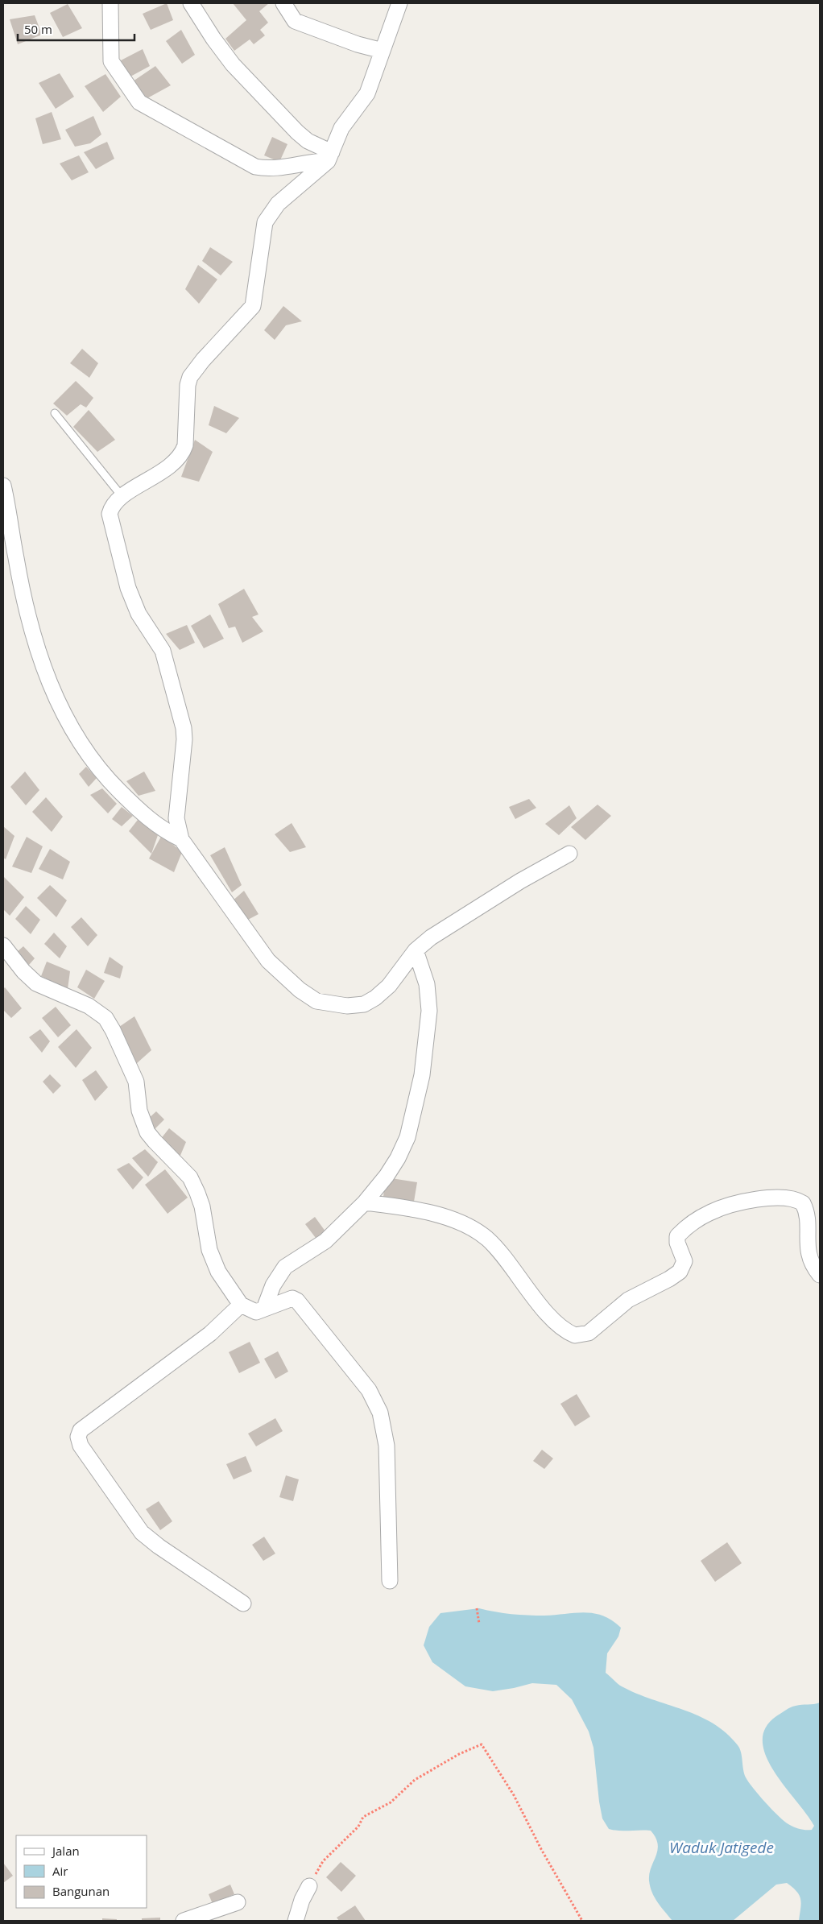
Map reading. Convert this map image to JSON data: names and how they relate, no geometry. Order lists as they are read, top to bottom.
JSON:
{
  "water": ["Waduk Jatigede"],
  "legend": ["Jalan", "Air", "Bangunan"],
  "scale_bar": "50 m"
}
